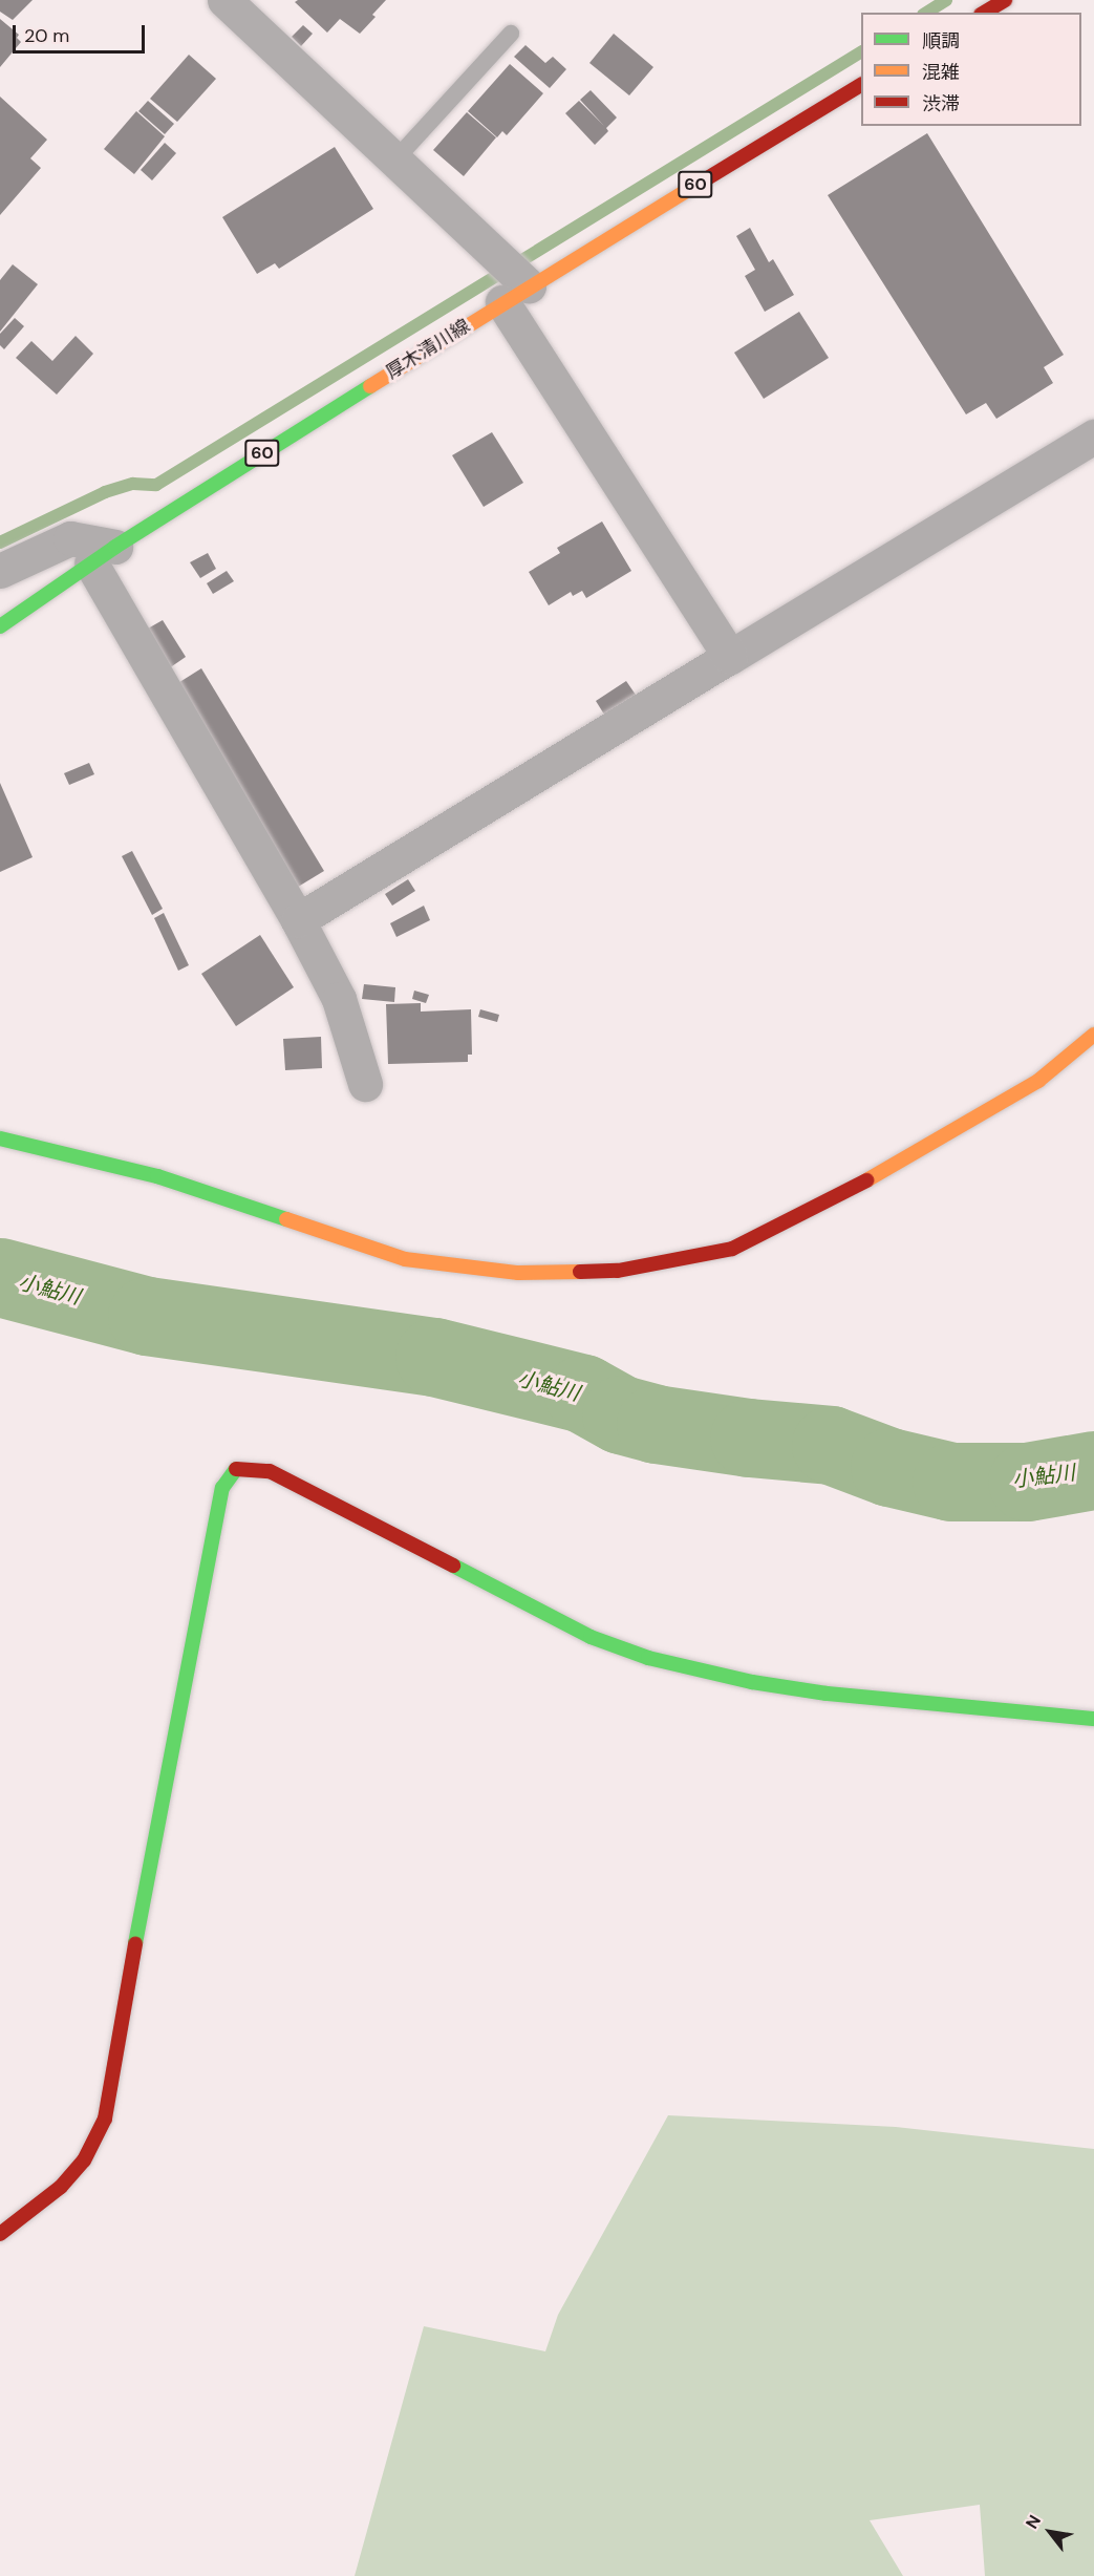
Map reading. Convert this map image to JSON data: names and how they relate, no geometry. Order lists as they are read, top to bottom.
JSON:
{
  "streets": {
    "street": ["60", "厚木清川線"]
  },
  "water": ["小鮎川"],
  "legend": ["順調", "混雑", "渋滞"],
  "scale_bar": "20 m",
  "north": "top left"
}
